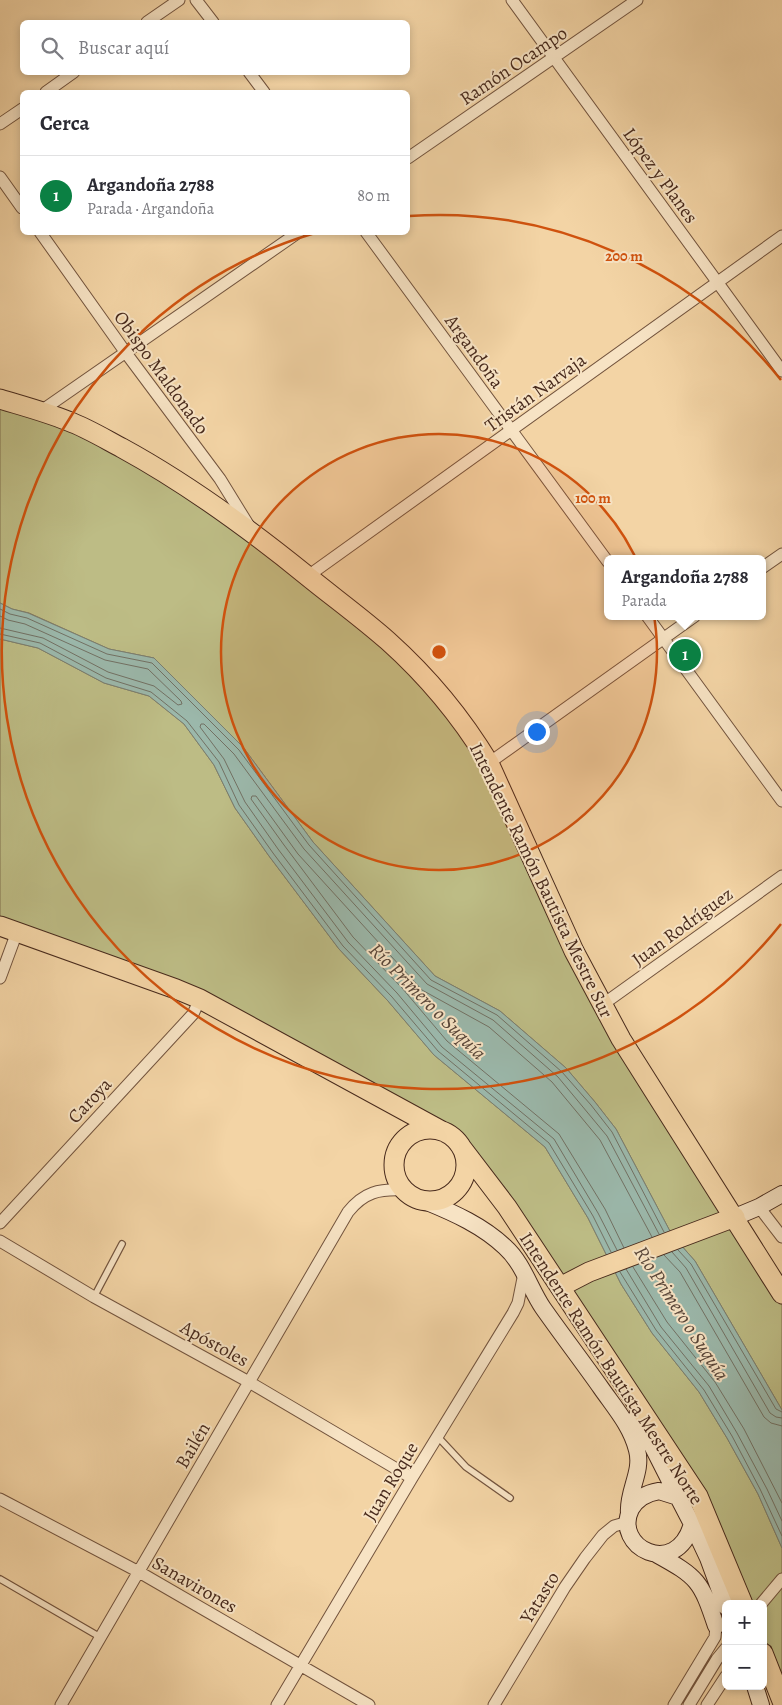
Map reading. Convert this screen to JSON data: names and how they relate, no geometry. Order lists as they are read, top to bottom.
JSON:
{
  "streets": {
    "main road": ["Intendente Ramón Bautista Mestre Sur", "Intendente Ramón Bautista Mestre Norte"],
    "street": [
      "Ramón Ocampo",
      "López y Planes",
      "Argandoña",
      "Obispo Maldonado",
      "Tristán Narvaja",
      "Juan Rodríguez",
      "Caroya",
      "Apóstoles",
      "Bailén",
      "Juan Roque",
      "Sanavirones",
      "Yatasto"
    ]
  },
  "crossings": [
    ["Ramón Ocampo", "López y Planes"],
    ["López y Planes", "Tristán Narvaja"],
    ["Argandoña", "Tristán Narvaja"],
    ["Obispo Maldonado", "Intendente Ramón Bautista Mestre Sur"],
    ["Tristán Narvaja", "Intendente Ramón Bautista Mestre Sur"],
    ["Intendente Ramón Bautista Mestre Sur", "Juan Rodríguez"],
    ["Apóstoles", "Bailén"],
    ["Apóstoles", "Juan Roque"],
    ["Intendente Ramón Bautista Mestre Norte", "Bailén"],
    ["Bailén", "Sanavirones"],
    ["Juan Roque", "Sanavirones"]
  ],
  "water": ["Río Primero o Suquía"],
  "page": {
    "search": "Buscar aquí",
    "heading": "Cerca",
    "list": [
      {
        "mark": "1",
        "name": "Argandoña 2788",
        "note": "Parada · Argandoña",
        "value": "80 m"
      }
    ],
    "popup": ["Argandoña 2788", "Parada"],
    "pins": "1",
    "map_buttons": ["+", "−"]
  },
  "rings": ["200 m", "100 m"]
}
